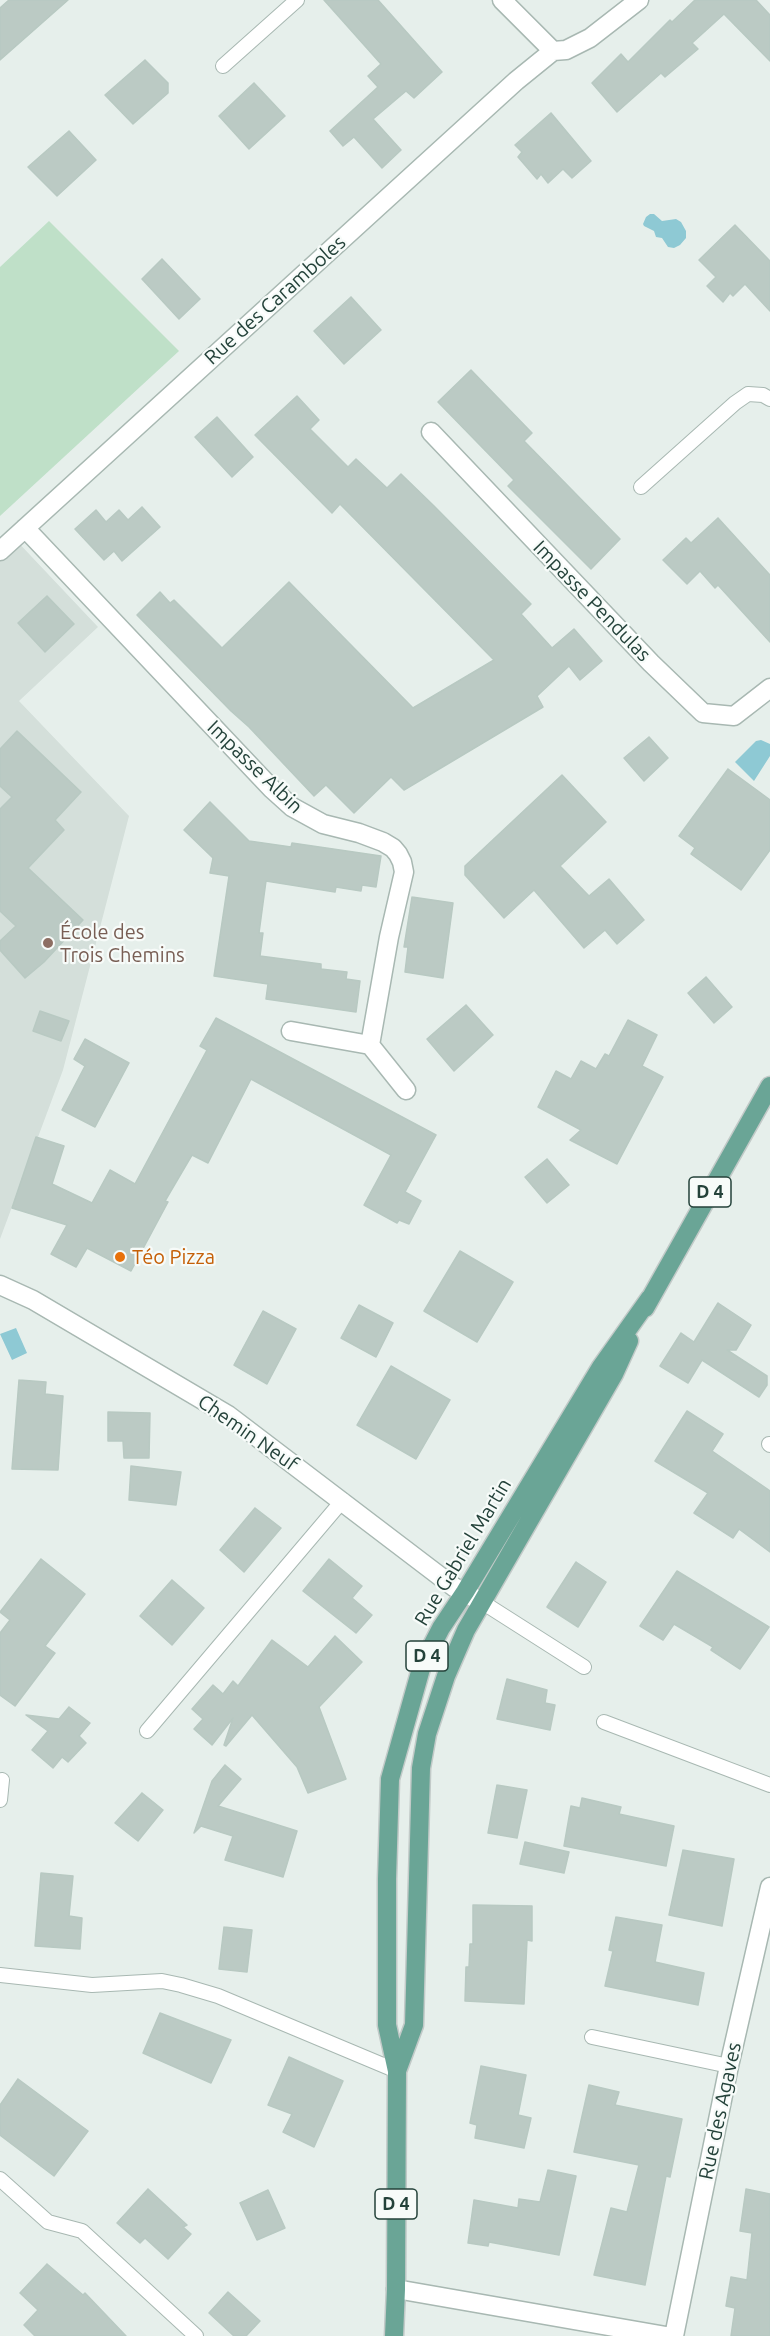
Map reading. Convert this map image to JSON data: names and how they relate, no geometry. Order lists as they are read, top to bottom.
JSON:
{
  "streets": {
    "main road": ["D 4", "Rue Gabriel Martin"],
    "street": [
      "Rue des Caramboles",
      "Impasse Pendulas",
      "Impasse Albin",
      "Chemin Neuf",
      "Rue des Agaves"
    ]
  },
  "crossings": [
    ["Rue des Caramboles", "Impasse Albin"],
    ["Chemin Neuf", "Rue Gabriel Martin"]
  ],
  "places": ["École des Trois Chemins", "Téo Pizza"]
}
